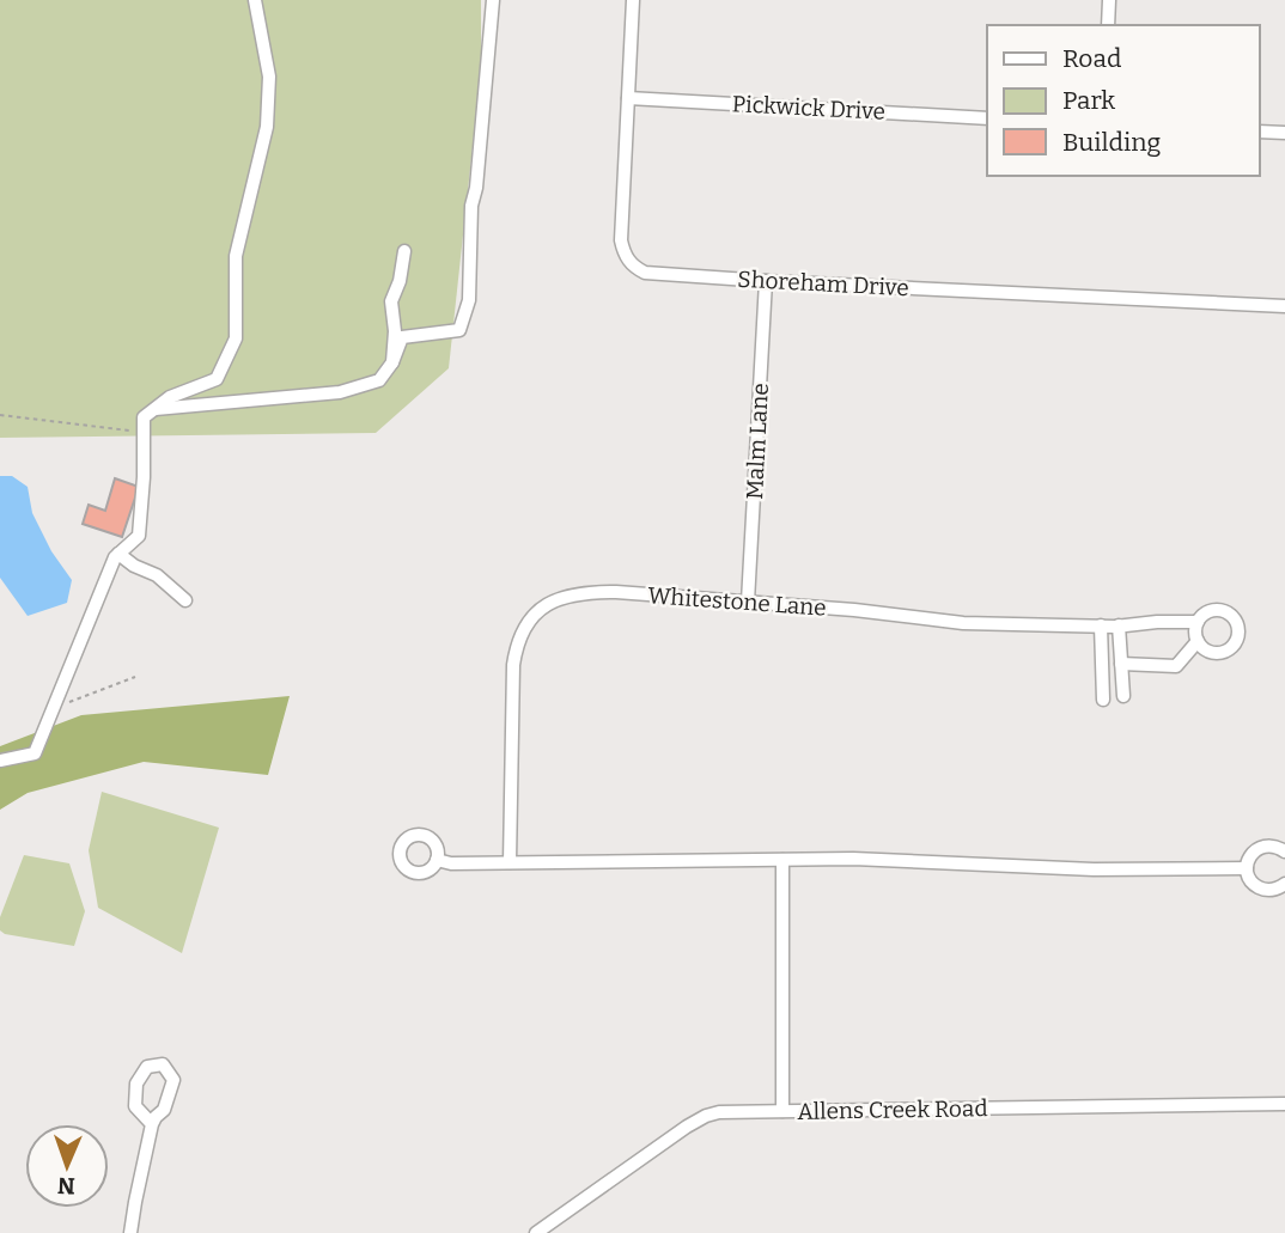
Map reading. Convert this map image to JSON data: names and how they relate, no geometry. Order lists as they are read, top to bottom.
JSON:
{
  "streets": {
    "street": [
      "Pickwick Drive",
      "Shoreham Drive",
      "Malm Lane",
      "Whitestone Lane",
      "Allens Creek Road"
    ]
  },
  "crossings": [
    ["Pickwick Drive", "Shoreham Drive"],
    ["Shoreham Drive", "Malm Lane"],
    ["Malm Lane", "Whitestone Lane"]
  ],
  "legend": ["Road", "Park", "Building"],
  "north": "bottom"
}
